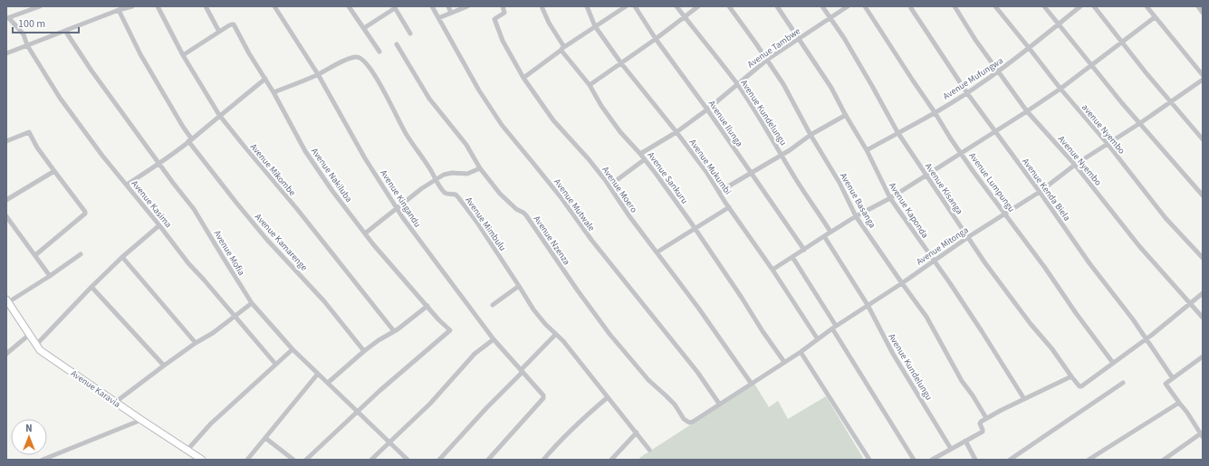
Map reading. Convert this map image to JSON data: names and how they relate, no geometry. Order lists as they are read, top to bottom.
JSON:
{
  "streets": {
    "street": [
      "Avenue Tambwe",
      "Avenue Mufungwa",
      "Avenue Kundelungu",
      "Avenue Ilunga",
      "avenue Nyembo",
      "Avenue Nyembo",
      "Avenue Mukumbi",
      "Avenue Mikombe",
      "Avenue Nakiluba",
      "Avenue Sankuru",
      "Avenue Lumpungu",
      "Avenue Kisanga",
      "Avenue Moero",
      "Avenue Kenda Biela",
      "Avenue Kingandu",
      "Avenue Basanga",
      "Avenue Kasima",
      "Avenue Mutwale",
      "Avenue Kaponda",
      "Avenue Mimbulu",
      "Avenue Nzenza",
      "Avenue Kamarenge",
      "Avenue Mitonga",
      "Avenue Mofia",
      "Avenue Karavia"
    ]
  },
  "crossings": [
    ["Avenue Tambwe", "Avenue Kundelungu"],
    ["Avenue Tambwe", "Avenue Ilunga"],
    ["Avenue Tambwe", "Avenue Mukumbi"],
    ["Avenue Tambwe", "Avenue Sankuru"],
    ["Avenue Tambwe", "Avenue Kisanga"],
    ["Avenue Tambwe", "Avenue Basanga"],
    ["Avenue Tambwe", "Avenue Kaponda"],
    ["Avenue Mufungwa", "avenue Nyembo"],
    ["Avenue Mufungwa", "Avenue Nyembo"],
    ["Avenue Mufungwa", "Avenue Lumpungu"],
    ["Avenue Mufungwa", "Avenue Kisanga"],
    ["Avenue Mufungwa", "Avenue Kenda Biela"],
    ["Avenue Mufungwa", "Avenue Kaponda"],
    ["Avenue Kundelungu", "Avenue Mitonga"],
    ["avenue Nyembo", "Avenue Mitonga"],
    ["Avenue Nyembo", "Avenue Mitonga"],
    ["Avenue Mukumbi", "Avenue Mitonga"],
    ["Avenue Nakiluba", "Avenue Mimbulu"],
    ["Avenue Nakiluba", "Avenue Mofia"],
    ["Avenue Sankuru", "Avenue Mitonga"],
    ["Avenue Lumpungu", "Avenue Kisanga"],
    ["Avenue Lumpungu", "Avenue Mitonga"],
    ["Avenue Kisanga", "Avenue Mitonga"],
    ["Avenue Moero", "Avenue Mitonga"],
    ["Avenue Kenda Biela", "Avenue Mitonga"],
    ["Avenue Kingandu", "Avenue Mimbulu"],
    ["Avenue Basanga", "Avenue Mitonga"],
    ["Avenue Mutwale", "Avenue Mitonga"],
    ["Avenue Kaponda", "Avenue Mitonga"],
    ["Avenue Nzenza", "Avenue Mitonga"]
  ],
  "scale_bar": "100 m",
  "north": "top"
}
